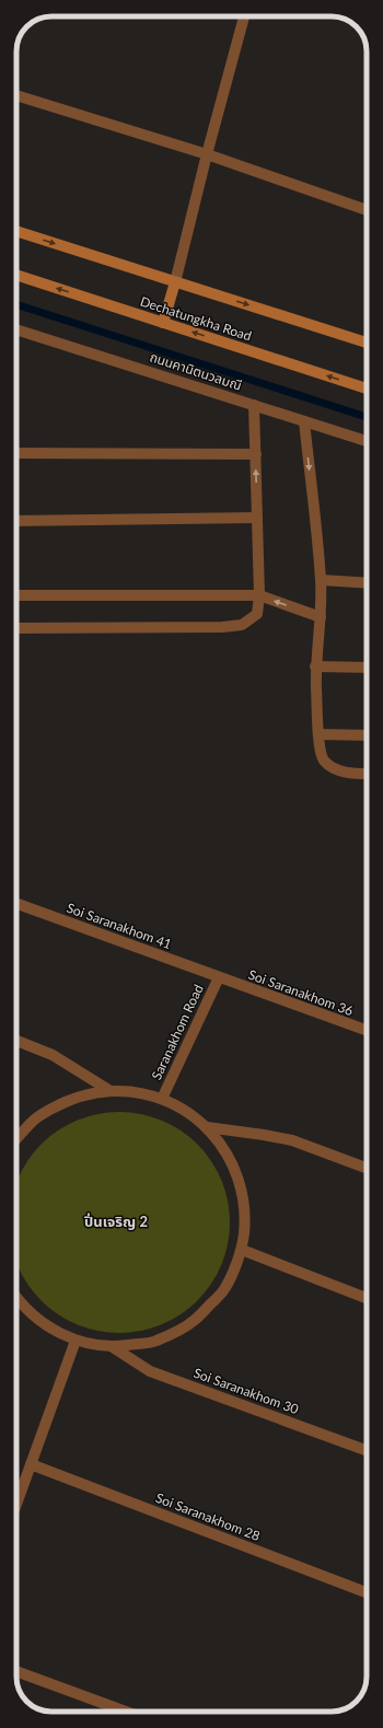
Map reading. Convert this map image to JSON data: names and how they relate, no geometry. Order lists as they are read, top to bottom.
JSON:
{
  "streets": {
    "street": [
      "Dechatungkha Road",
      "ถนนคานิตนวลมณี",
      "Soi Saranakhom 41",
      "Soi Saranakhom 36",
      "Saranakhom Road",
      "Soi Saranakhom 30",
      "Soi Saranakhom 28"
    ]
  },
  "crossings": [
    ["Soi Saranakhom 41", "Soi Saranakhom 36"],
    ["Soi Saranakhom 41", "Saranakhom Road"],
    ["Soi Saranakhom 36", "Saranakhom Road"],
    ["Saranakhom Road", "Soi Saranakhom 30"]
  ],
  "districts": ["ปิ่นเจริญ 2"]
}
